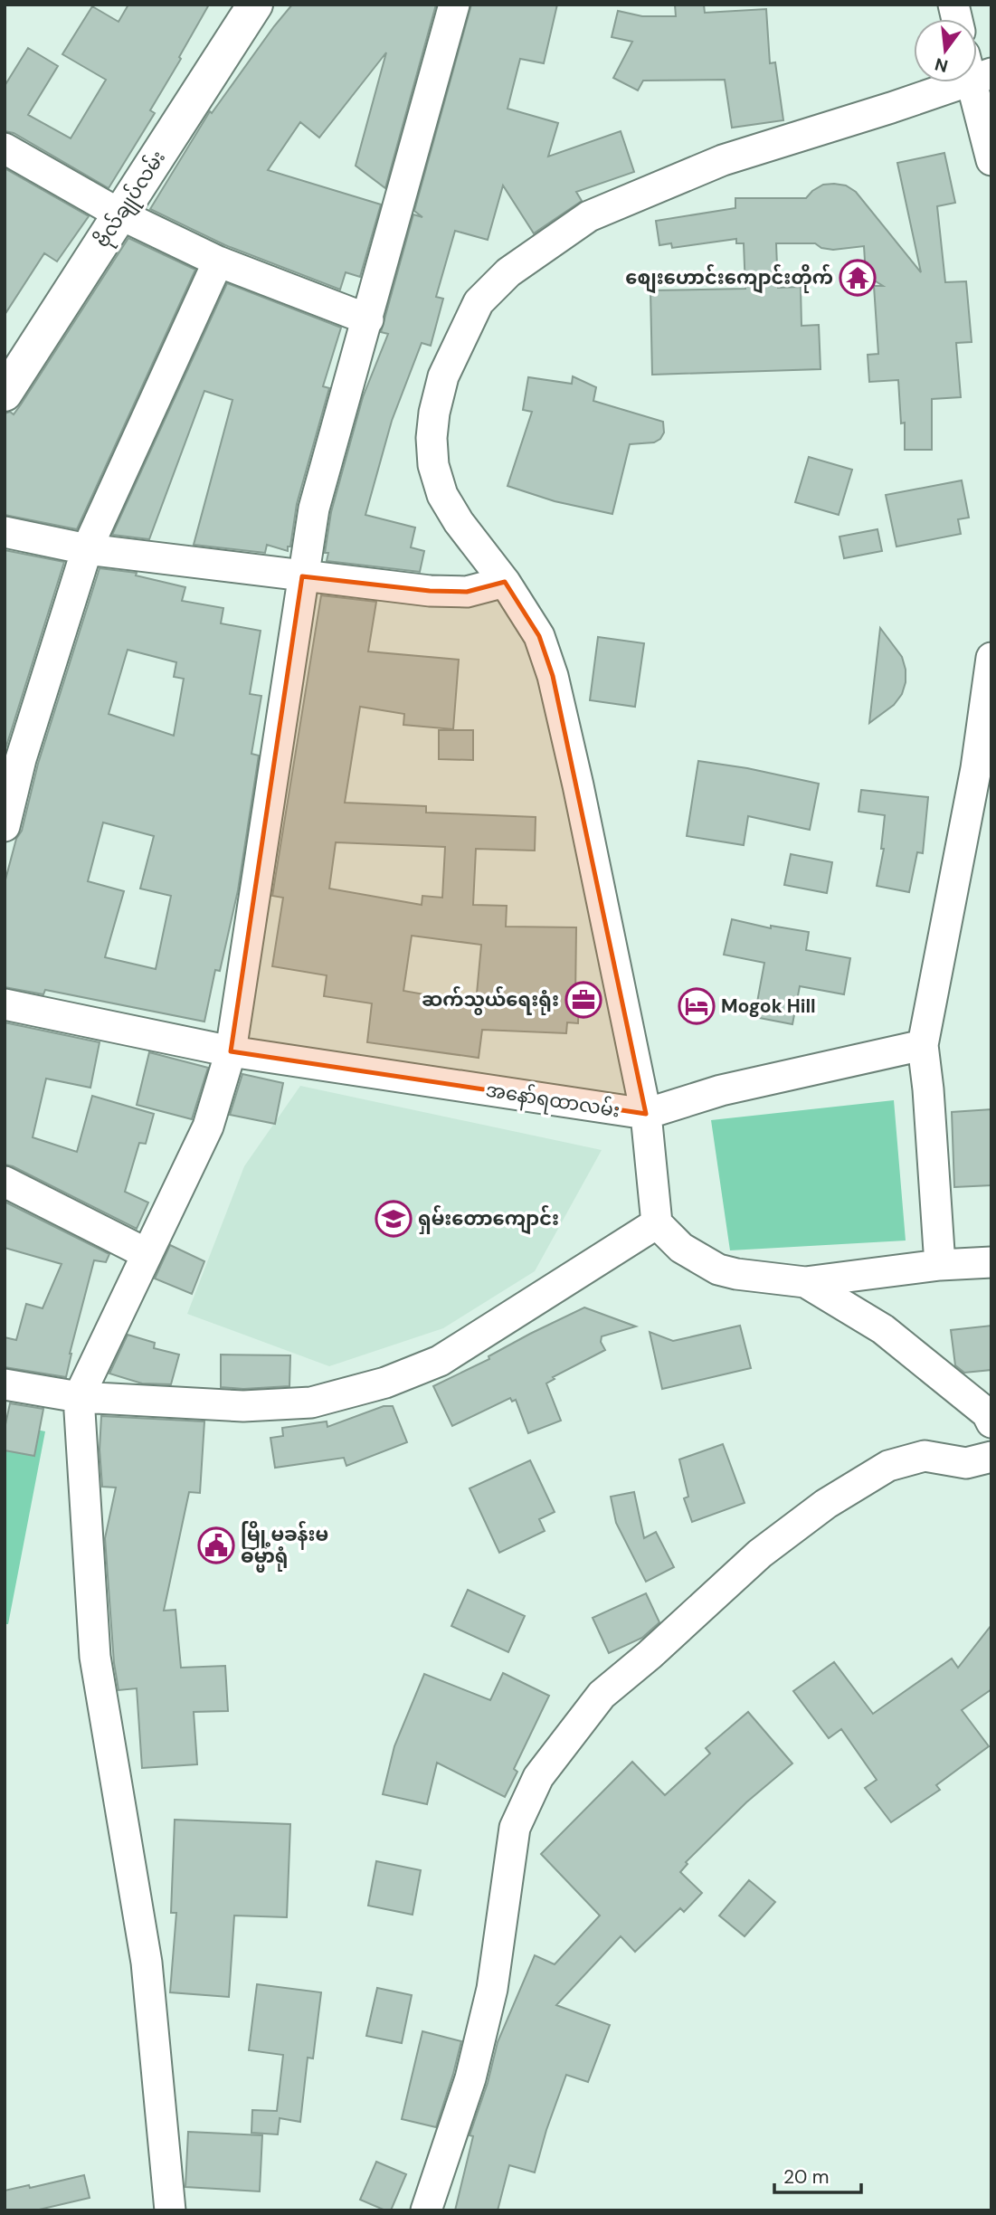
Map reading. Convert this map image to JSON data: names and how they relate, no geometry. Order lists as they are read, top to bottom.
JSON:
{
  "streets": {
    "main road": ["ဗိုလ်‌ချုပ်‌လမ်း"],
    "street": ["အ‌နော်‌ရထာလမ်း"]
  },
  "places": {
    "temple": ["စျေးဟောင်းကျောင်းတိုက်"],
    "office": ["ဆက်သွယ်ရေးရုံး"],
    "hotel": ["Mogok Hill"],
    "school or university": ["ရှမ်းတောကျောင်း"],
    "public building": ["မြို့မခန်းမ ဓမ္မာရုံ"]
  },
  "scale_bar": "20 m",
  "north": "bottom"
}
